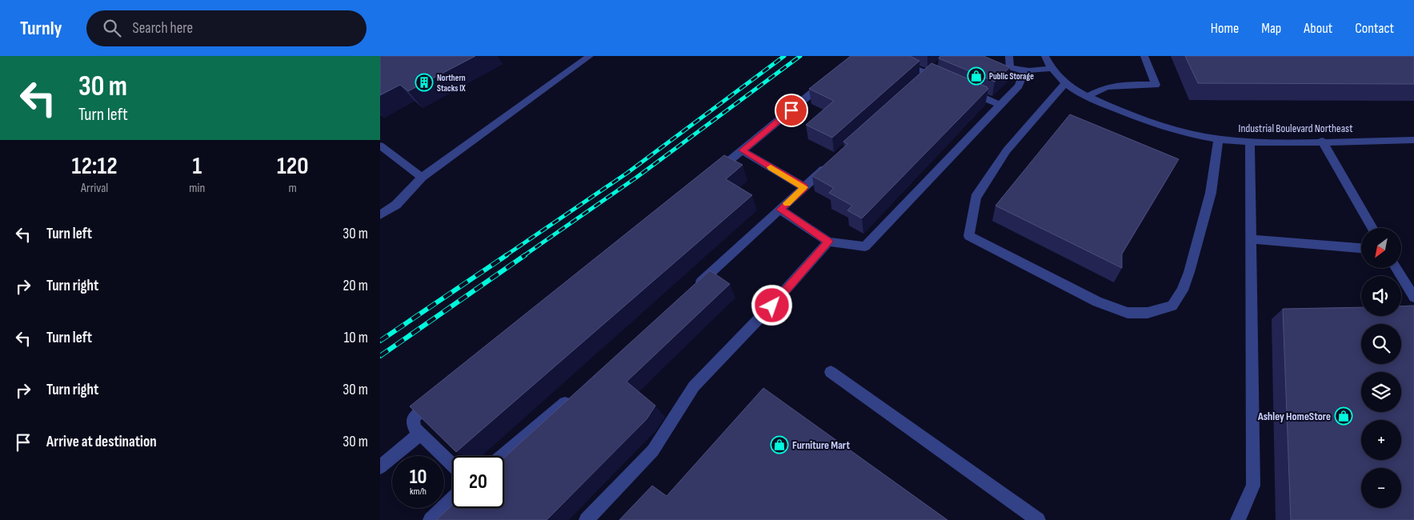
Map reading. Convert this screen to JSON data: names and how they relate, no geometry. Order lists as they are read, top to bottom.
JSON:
{
  "streets": {
    "street": ["Industrial Boulevard Northeast"]
  },
  "places": {
    "shop": ["Public Storage", "Ashley HomeStore", "Furniture Mart"],
    "building": ["Northern Stacks IX"]
  },
  "north": "bottom left",
  "page": {
    "header": "Turnly",
    "search": "Search here",
    "nav": [
      "Home",
      "Map",
      "About",
      "Contact"
    ],
    "turn": ["30 m", "Turn left"],
    "eta": [
      "12:12",
      "Arrival",
      "1",
      "min",
      "120",
      "m"
    ],
    "list": [
      {
        "name": "Turn left",
        "value": "30 m"
      },
      {
        "name": "Turn right",
        "value": "20 m"
      },
      {
        "name": "Turn left",
        "value": "10 m"
      },
      {
        "name": "Turn right",
        "value": "30 m"
      },
      {
        "name": "Arrive at destination",
        "value": "30 m"
      }
    ],
    "map_buttons": ["+", "−"],
    "speed": "10 km/h",
    "limit": "20"
  }
}
